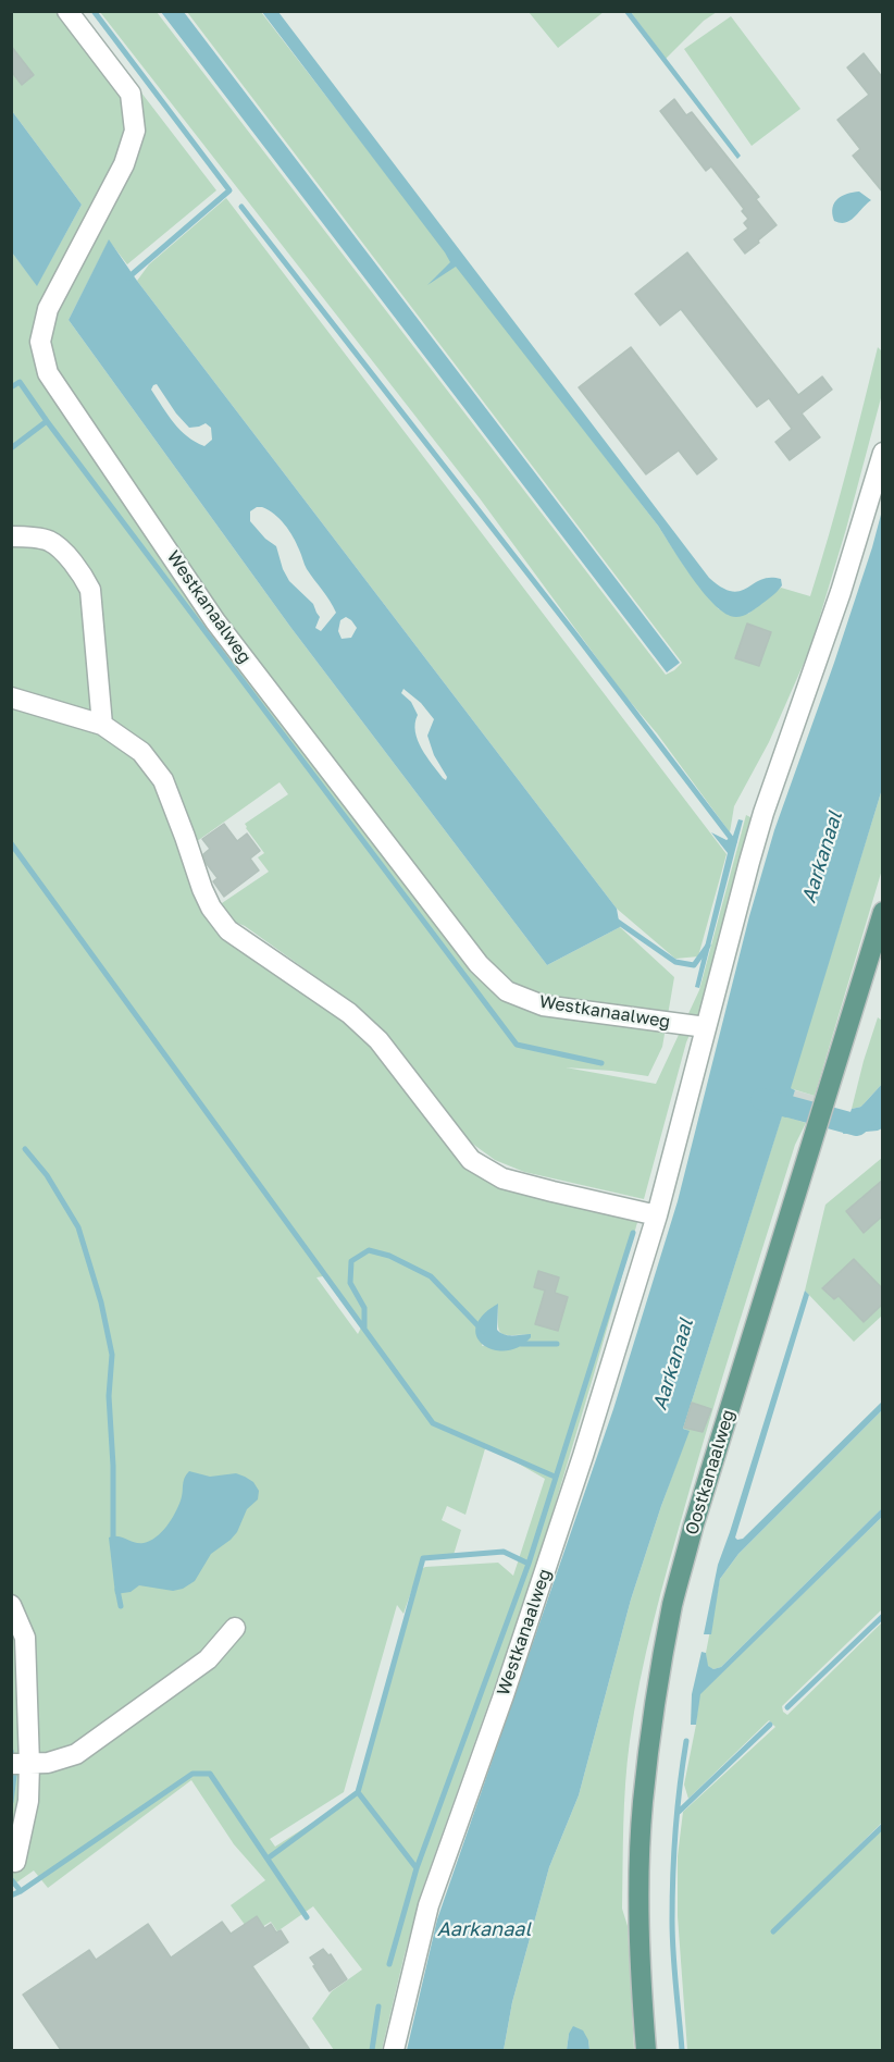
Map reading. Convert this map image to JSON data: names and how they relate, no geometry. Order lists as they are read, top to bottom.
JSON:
{
  "streets": {
    "main road": ["Oostkanaalweg"],
    "street": ["Westkanaalweg"]
  },
  "water": ["Aarkanaal"]
}
